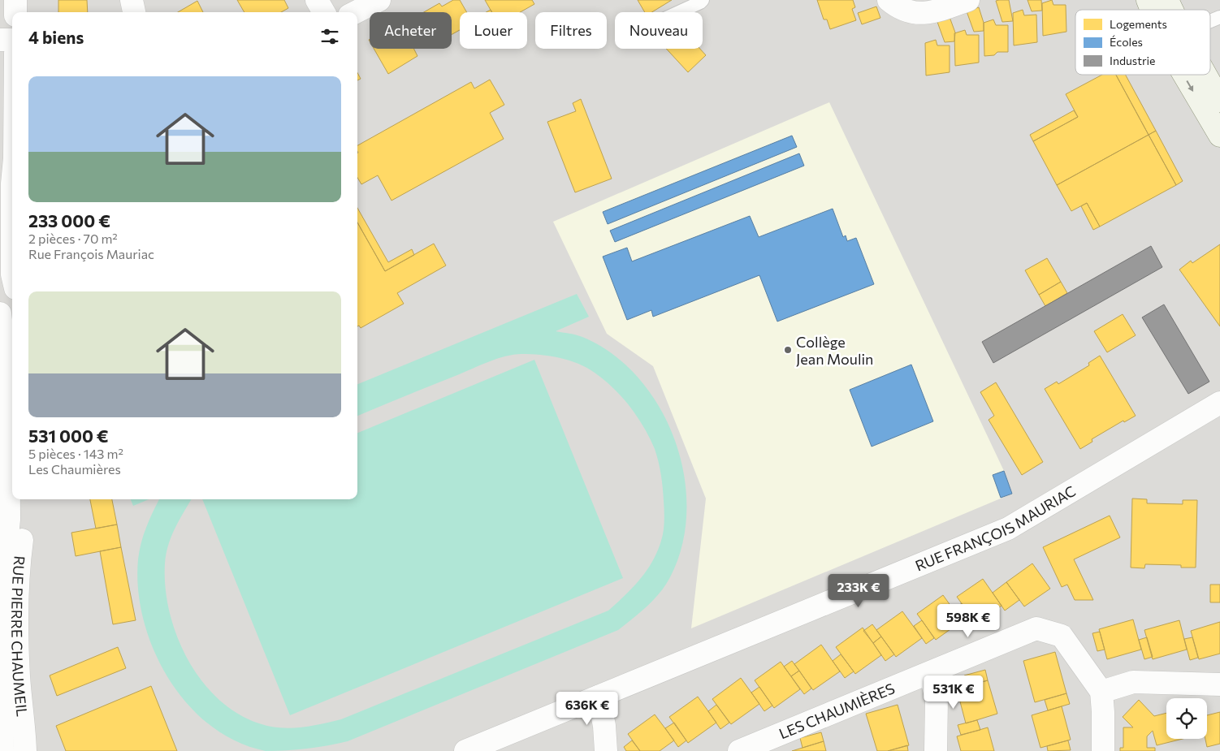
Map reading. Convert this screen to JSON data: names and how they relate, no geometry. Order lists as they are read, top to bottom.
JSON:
{
  "streets": {
    "street": ["RUE FRANÇOIS MAURIAC", "RUE PIERRE CHAUMEIL", "LES CHAUMIÈRES"]
  },
  "places": ["Collège Jean Moulin"],
  "legend": ["Logements", "Écoles", "Industrie"],
  "page": {
    "chip": [
      "Acheter",
      "Louer",
      "Filtres",
      "Nouveau"
    ],
    "heading": "4 biens",
    "list": [
      {
        "name": "233 000 €",
        "note": "2 pièces · 70 m² · Rue François Mauriac"
      },
      {
        "name": "531 000 €",
        "note": "5 pièces · 143 m² · Les Chaumières"
      }
    ],
    "price": [
      "233K €",
      "598K €",
      "531K €",
      "636K €"
    ]
  }
}
